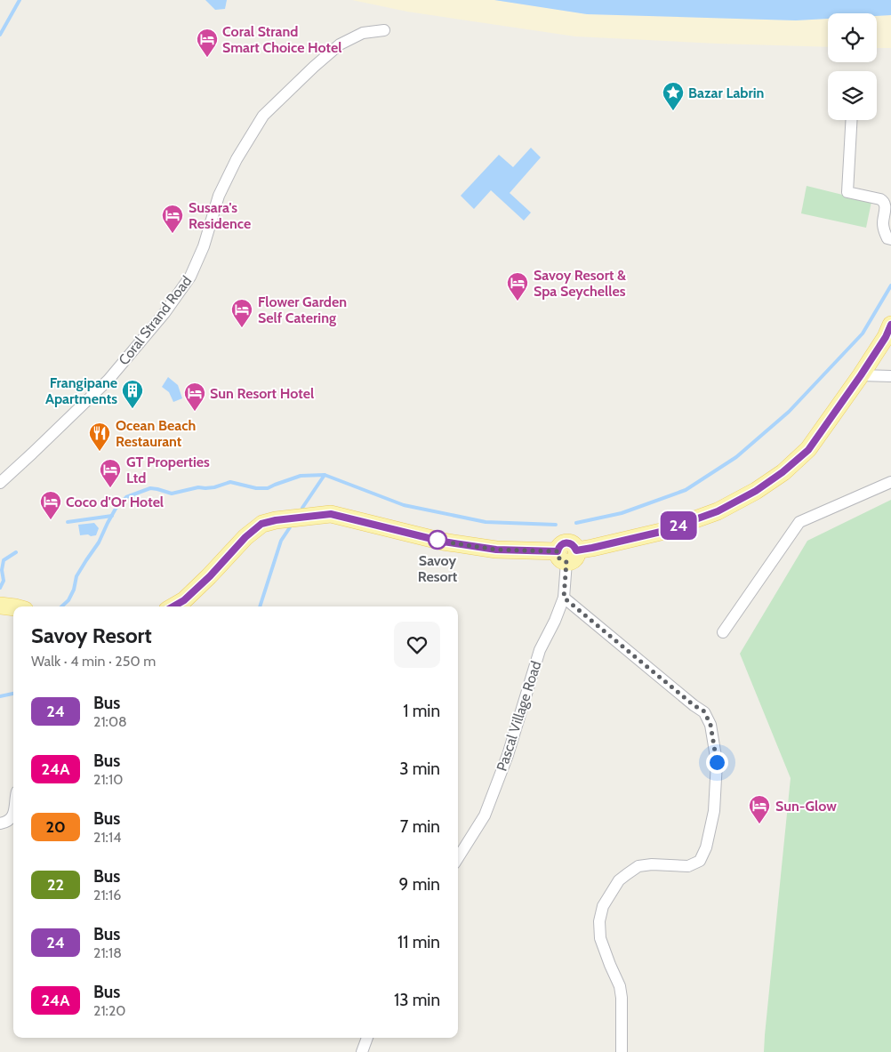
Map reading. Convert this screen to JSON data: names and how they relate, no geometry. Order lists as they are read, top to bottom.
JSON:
{
  "streets": {
    "street": ["Coral Strand Road", "Pascal Village Road"]
  },
  "places": {
    "hotel": [
      "Coral Strand Smart Choice Hotel",
      "Susara's Residence",
      "Savoy Resort & Spa Seychelles",
      "Flower Garden Self Catering",
      "Sun Resort Hotel",
      "GT Properties Ltd",
      "Coco d'Or Hotel",
      "Sun-Glow"
    ],
    "place": ["Bazar Labrin"],
    "building": ["Frangipane Apartments"],
    "restaurant": ["Ocean Beach Restaurant"],
    "other": ["Savoy Resort"]
  },
  "lines": ["bus line 24"],
  "page": {
    "on_map": "24",
    "heading": ["Savoy Resort", "Walk · 4 min · 250 m"],
    "list": [
      {
        "mark": "24",
        "name": "Bus",
        "note": "21:08",
        "value": "1 min"
      },
      {
        "mark": "24A",
        "name": "Bus",
        "note": "21:10",
        "value": "3 min"
      },
      {
        "mark": "20",
        "name": "Bus",
        "note": "21:14",
        "value": "7 min"
      },
      {
        "mark": "22",
        "name": "Bus",
        "note": "21:16",
        "value": "9 min"
      },
      {
        "mark": "24",
        "name": "Bus",
        "note": "21:18",
        "value": "11 min"
      },
      {
        "mark": "24A",
        "name": "Bus",
        "note": "21:20",
        "value": "13 min"
      }
    ]
  }
}
